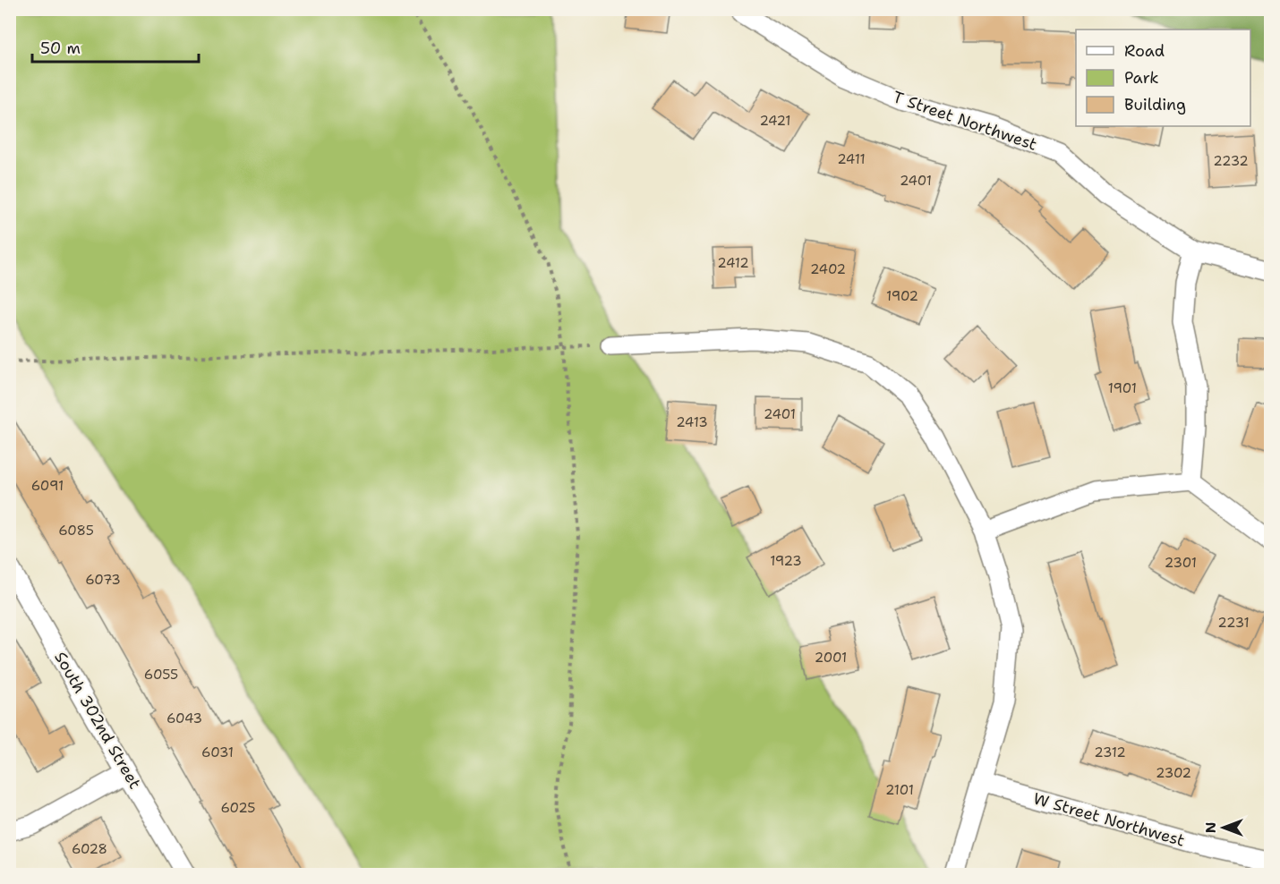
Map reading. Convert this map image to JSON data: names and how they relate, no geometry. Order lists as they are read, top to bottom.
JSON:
{
  "streets": {
    "street": ["T Street Northwest", "South 302nd Street", "W Street Northwest"]
  },
  "house_numbers": [
    "2421",
    "2411",
    "2232",
    "2401",
    "2412",
    "2402",
    "1902",
    "1901",
    "2401",
    "2413",
    "6091",
    "6085",
    "1923",
    "2301",
    "6073",
    "2231",
    "2001",
    "6055",
    "6043",
    "6031",
    "2312",
    "2302",
    "2101",
    "6025",
    "6028"
  ],
  "legend": ["Road", "Park", "Building"],
  "scale_bar": "50 m",
  "north": "left"
}
